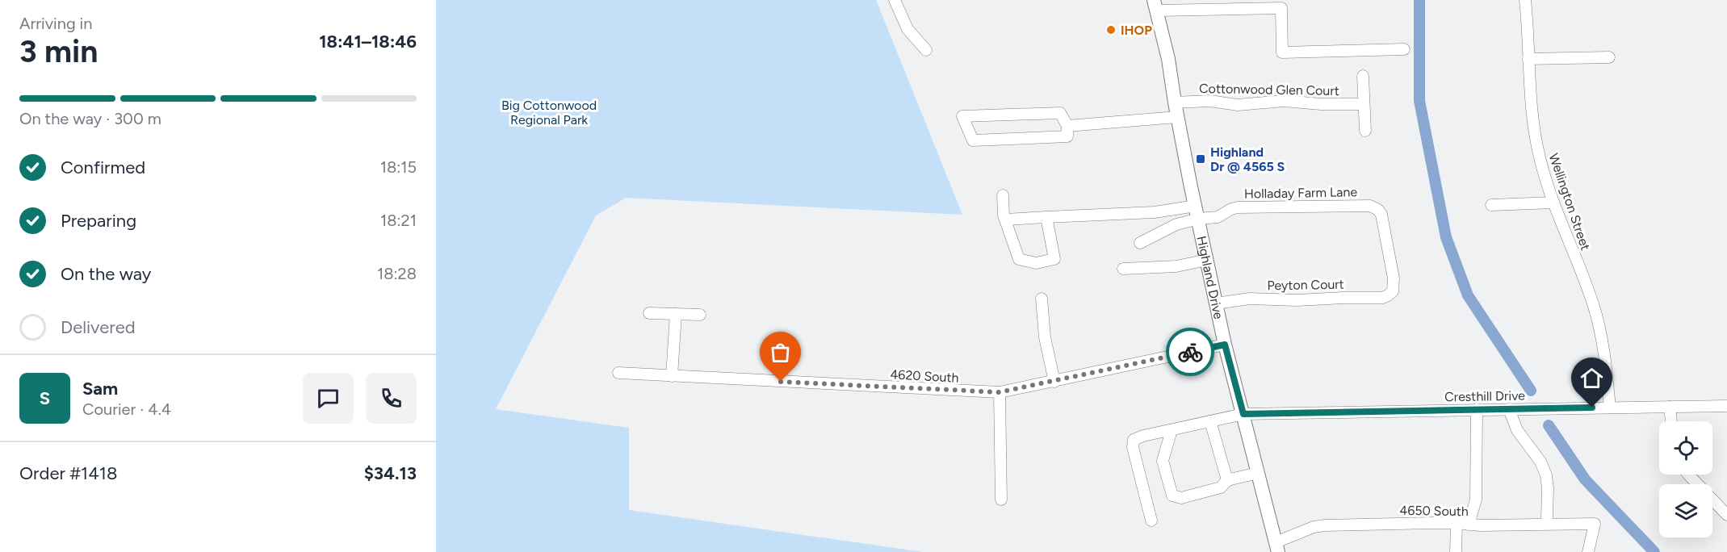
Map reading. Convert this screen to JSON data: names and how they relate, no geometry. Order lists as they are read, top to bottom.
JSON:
{
  "streets": {
    "main road": ["Highland Drive"],
    "street": [
      "Cottonwood Glen Court",
      "Holladay Farm Lane",
      "Wellington Street",
      "Peyton Court",
      "4620 South",
      "Cresthill Drive",
      "4650 South"
    ]
  },
  "crossings": [
    ["Cottonwood Glen Court", "Highland Drive"],
    ["Holladay Farm Lane", "Highland Drive"],
    ["Holladay Farm Lane", "Peyton Court"],
    ["Wellington Street", "Cresthill Drive"],
    ["Highland Drive", "Peyton Court"],
    ["Highland Drive", "4620 South"],
    ["Highland Drive", "Cresthill Drive"],
    ["Highland Drive", "4650 South"]
  ],
  "parks": ["Big Cottonwood Regional Park"],
  "places": {
    "other": ["IHOP"],
    "transit": ["Highland Dr @ 4565 S"]
  },
  "page": {
    "heading": ["3 min", "Arriving in", "18:41–18:46"],
    "panel": [
      "Sam",
      "Courier · 4.4",
      "Order #1418",
      "$34.13"
    ],
    "bar": "On the way · 300 m",
    "list": [
      ["Confirmed", "18:15"],
      ["Preparing", "18:21"],
      ["On the way", "18:28"],
      "Delivered"
    ],
    "round": "S"
  }
}
